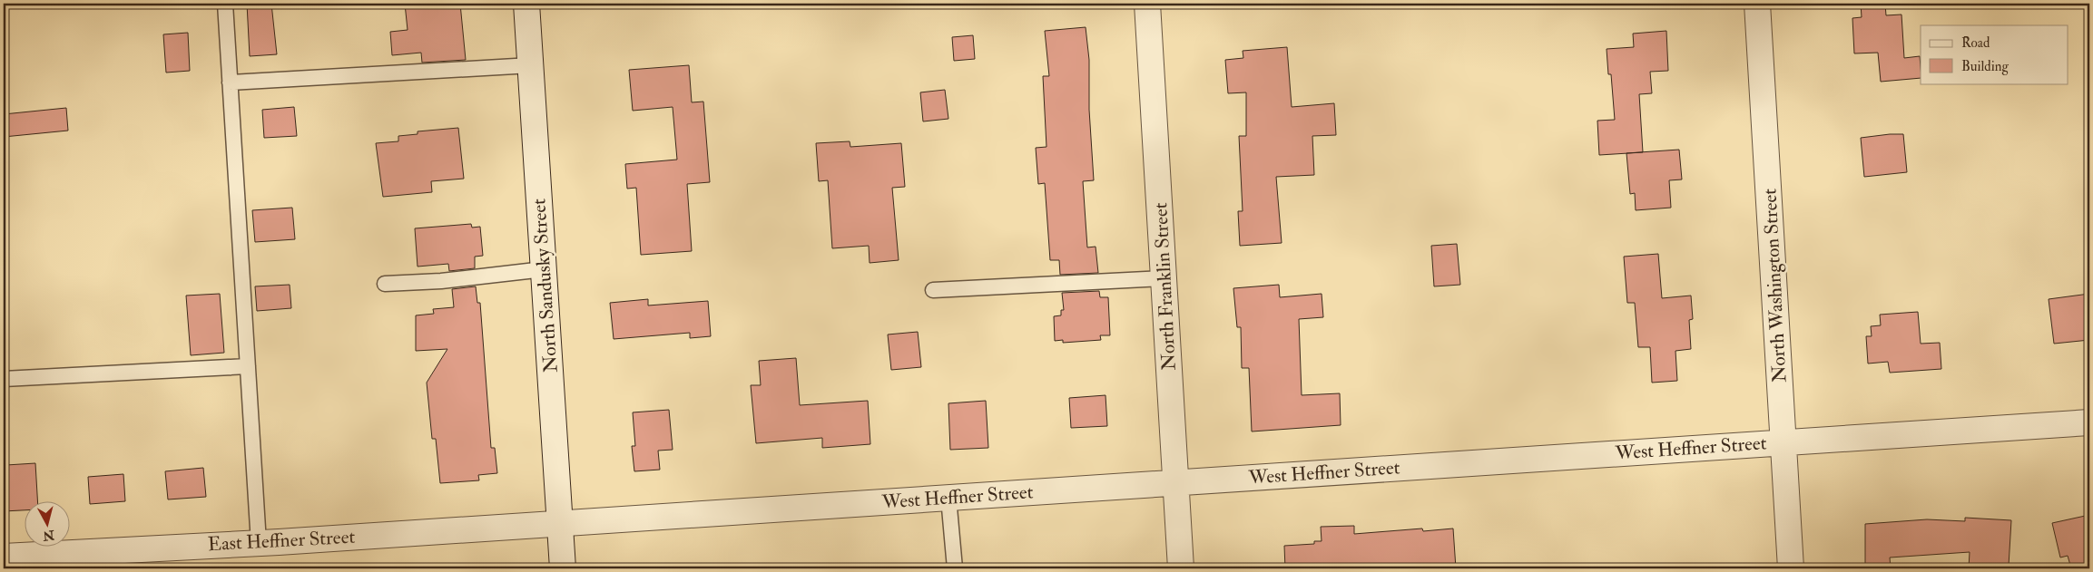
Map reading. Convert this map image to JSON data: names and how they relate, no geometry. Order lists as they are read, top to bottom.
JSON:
{
  "streets": {
    "street": [
      "North Sandusky Street",
      "North Washington Street",
      "North Franklin Street",
      "West Heffner Street",
      "East Heffner Street"
    ]
  },
  "crossings": [
    ["North Sandusky Street", "West Heffner Street"],
    ["North Sandusky Street", "East Heffner Street"],
    ["North Washington Street", "West Heffner Street"],
    ["North Franklin Street", "West Heffner Street"],
    ["West Heffner Street", "East Heffner Street"]
  ],
  "legend": ["Road", "Building"],
  "north": "bottom"
}
